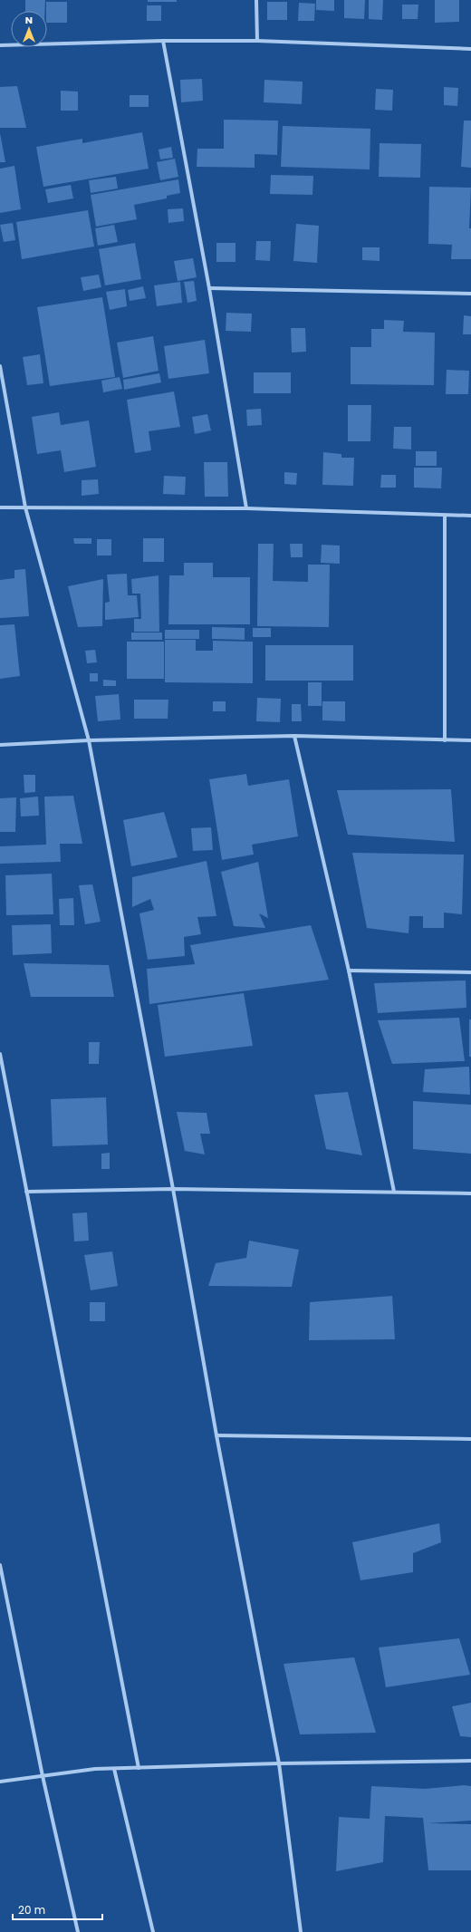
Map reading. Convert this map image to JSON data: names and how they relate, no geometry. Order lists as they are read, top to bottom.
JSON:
{
  "scale_bar": "20 m",
  "north": "top"
}
